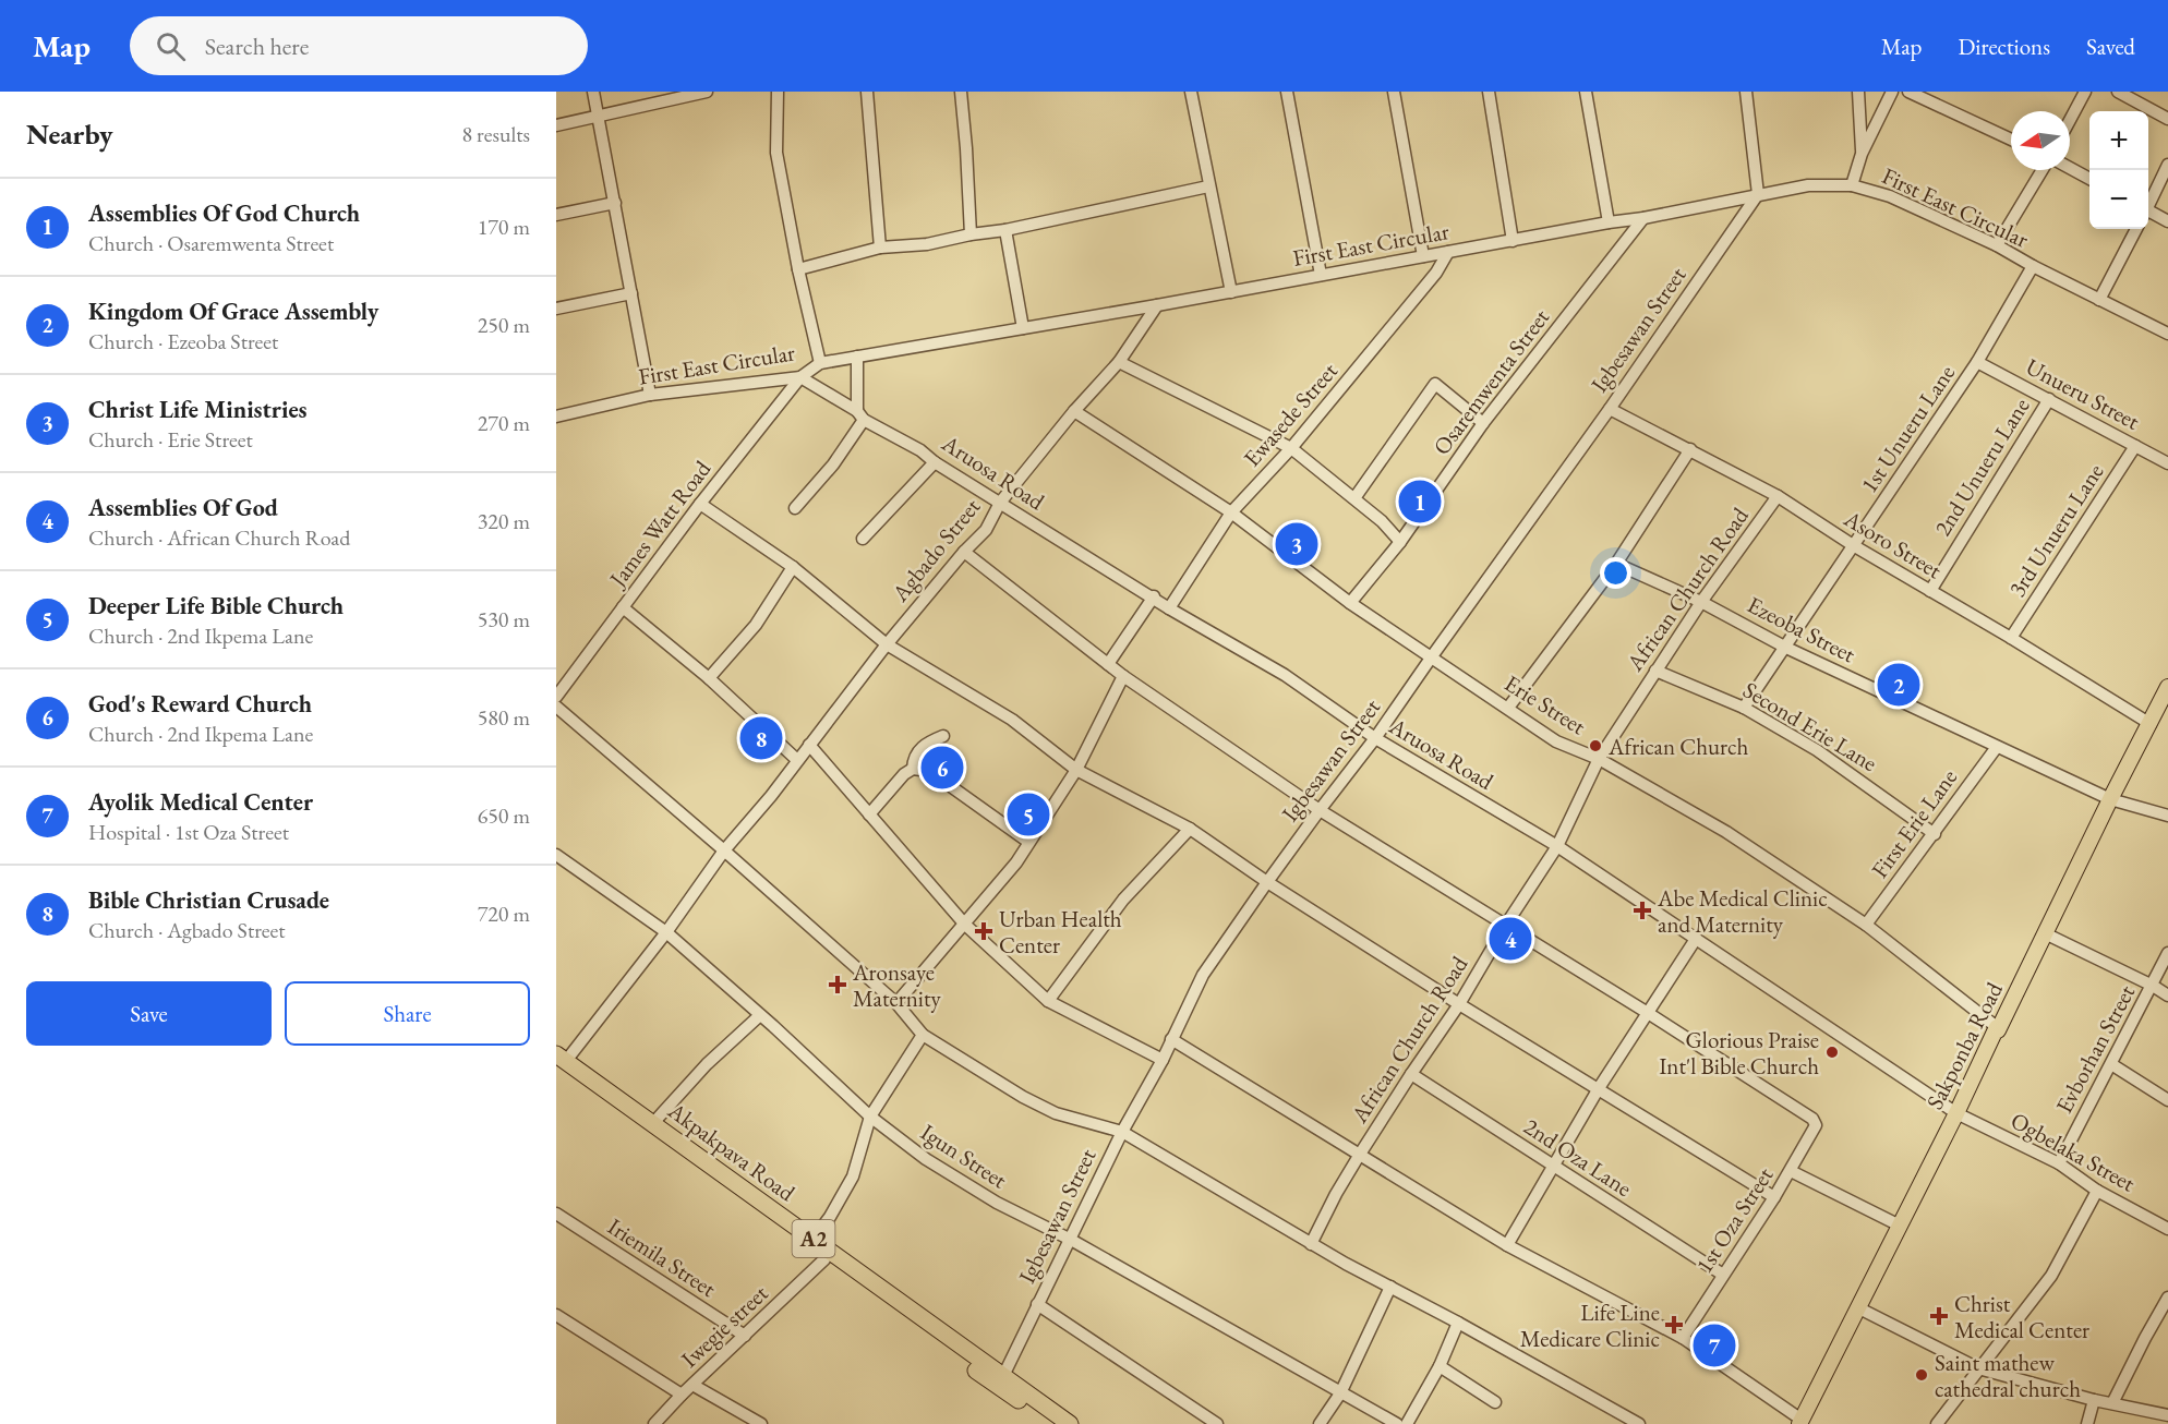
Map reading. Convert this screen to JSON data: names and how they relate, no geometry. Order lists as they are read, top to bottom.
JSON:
{
  "streets": {
    "highway": ["Akpakpava Road", "A2"],
    "main road": ["Sakponba Road"],
    "street": [
      "First East Circular",
      "Igbesawan Street",
      "Osaremwenta Street",
      "Unueru Street",
      "Ewasede Street",
      "1st Unueru Lane",
      "2nd Unueru Lane",
      "Aruosa Road",
      "James Watt Road",
      "3rd Unueru Lane",
      "Asoro Street",
      "Agbado Street",
      "African Church Road",
      "Ezeoba Street",
      "Erie Street",
      "Second Erie Lane",
      "First Erie Lane",
      "Evborhan Street",
      "Ogbelaka Street",
      "Igun Street",
      "2nd Oza Lane",
      "1st Oza Street",
      "Iriemila Street",
      "Iwegie street"
    ]
  },
  "crossings": [
    ["First East Circular", "Igbesawan Street"],
    ["First East Circular", "Osaremwenta Street"],
    ["First East Circular", "Ewasede Street"],
    ["First East Circular", "1st Unueru Lane"],
    ["First East Circular", "Aruosa Road"],
    ["First East Circular", "James Watt Road"],
    ["First East Circular", "Agbado Street"],
    ["Igbesawan Street", "Aruosa Road"],
    ["Igbesawan Street", "Asoro Street"],
    ["Igbesawan Street", "Erie Street"],
    ["Igbesawan Street", "Akpakpava Road"],
    ["Igbesawan Street", "Igun Street"],
    ["Osaremwenta Street", "Erie Street"],
    ["Unueru Street", "1st Unueru Lane"],
    ["Unueru Street", "2nd Unueru Lane"],
    ["Unueru Street", "3rd Unueru Lane"],
    ["Ewasede Street", "Aruosa Road"],
    ["Ewasede Street", "Erie Street"],
    ["1st Unueru Lane", "Asoro Street"],
    ["1st Unueru Lane", "Ezeoba Street"],
    ["1st Unueru Lane", "Second Erie Lane"],
    ["2nd Unueru Lane", "Asoro Street"],
    ["Aruosa Road", "James Watt Road"],
    ["Aruosa Road", "Agbado Street"],
    ["Aruosa Road", "African Church Road"],
    ["Aruosa Road", "Sakponba Road"],
    ["Aruosa Road", "Ogbelaka Street"],
    ["3rd Unueru Lane", "Asoro Street"],
    ["Asoro Street", "African Church Road"],
    ["Asoro Street", "Sakponba Road"],
    ["Agbado Street", "Erie Street"],
    ["Agbado Street", "Akpakpava Road"],
    ["Agbado Street", "Igun Street"],
    ["African Church Road", "Ezeoba Street"],
    ["African Church Road", "Erie Street"],
    ["African Church Road", "Second Erie Lane"],
    ["African Church Road", "2nd Oza Lane"],
    ["Ezeoba Street", "First Erie Lane"],
    ["Ezeoba Street", "Sakponba Road"],
    ["Erie Street", "First Erie Lane"],
    ["Erie Street", "Sakponba Road"],
    ["Second Erie Lane", "First Erie Lane"],
    ["Sakponba Road", "Ogbelaka Street"],
    ["Evborhan Street", "Ogbelaka Street"],
    ["Akpakpava Road", "Iwegie street"],
    ["2nd Oza Lane", "1st Oza Street"],
    ["Iriemila Street", "Iwegie street"]
  ],
  "places": {
    "other": ["African Church", "Glorious Praise Int'l Bible Church", "Saint mathew cathedral church"],
    "health": [
      "Abe Medical Clinic and Maternity",
      "Urban Health Center",
      "Aronsaye Maternity",
      "Christ Medical Center",
      "Life Line Medicare Clinic"
    ]
  },
  "north": "left",
  "page": {
    "header": "Map",
    "search": "Search here",
    "nav": ["Map", "Directions", "Saved"],
    "heading": ["Nearby", "8 results"],
    "map_buttons": ["+", "−"],
    "list": [
      {
        "mark": "1",
        "name": "Assemblies Of God Church",
        "note": "Church · Osaremwenta Street",
        "value": "170 m"
      },
      {
        "mark": "2",
        "name": "Kingdom Of Grace Assembly",
        "note": "Church · Ezeoba Street",
        "value": "250 m"
      },
      {
        "mark": "3",
        "name": "Christ Life Ministries",
        "note": "Church · Erie Street",
        "value": "270 m"
      },
      {
        "mark": "4",
        "name": "Assemblies Of God",
        "note": "Church · African Church Road",
        "value": "320 m"
      },
      {
        "mark": "5",
        "name": "Deeper Life Bible Church",
        "note": "Church · 2nd Ikpema Lane",
        "value": "530 m"
      },
      {
        "mark": "6",
        "name": "God's Reward Church",
        "note": "Church · 2nd Ikpema Lane",
        "value": "580 m"
      },
      {
        "mark": "7",
        "name": "Ayolik Medical Center",
        "note": "Hospital · 1st Oza Street",
        "value": "650 m"
      },
      {
        "mark": "8",
        "name": "Bible Christian Crusade",
        "note": "Church · Agbado Street",
        "value": "720 m"
      }
    ],
    "pins": [
      "1",
      "3",
      "2",
      "8",
      "6",
      "5",
      "4",
      "7"
    ],
    "buttons": ["Save", "Share"]
  }
}
